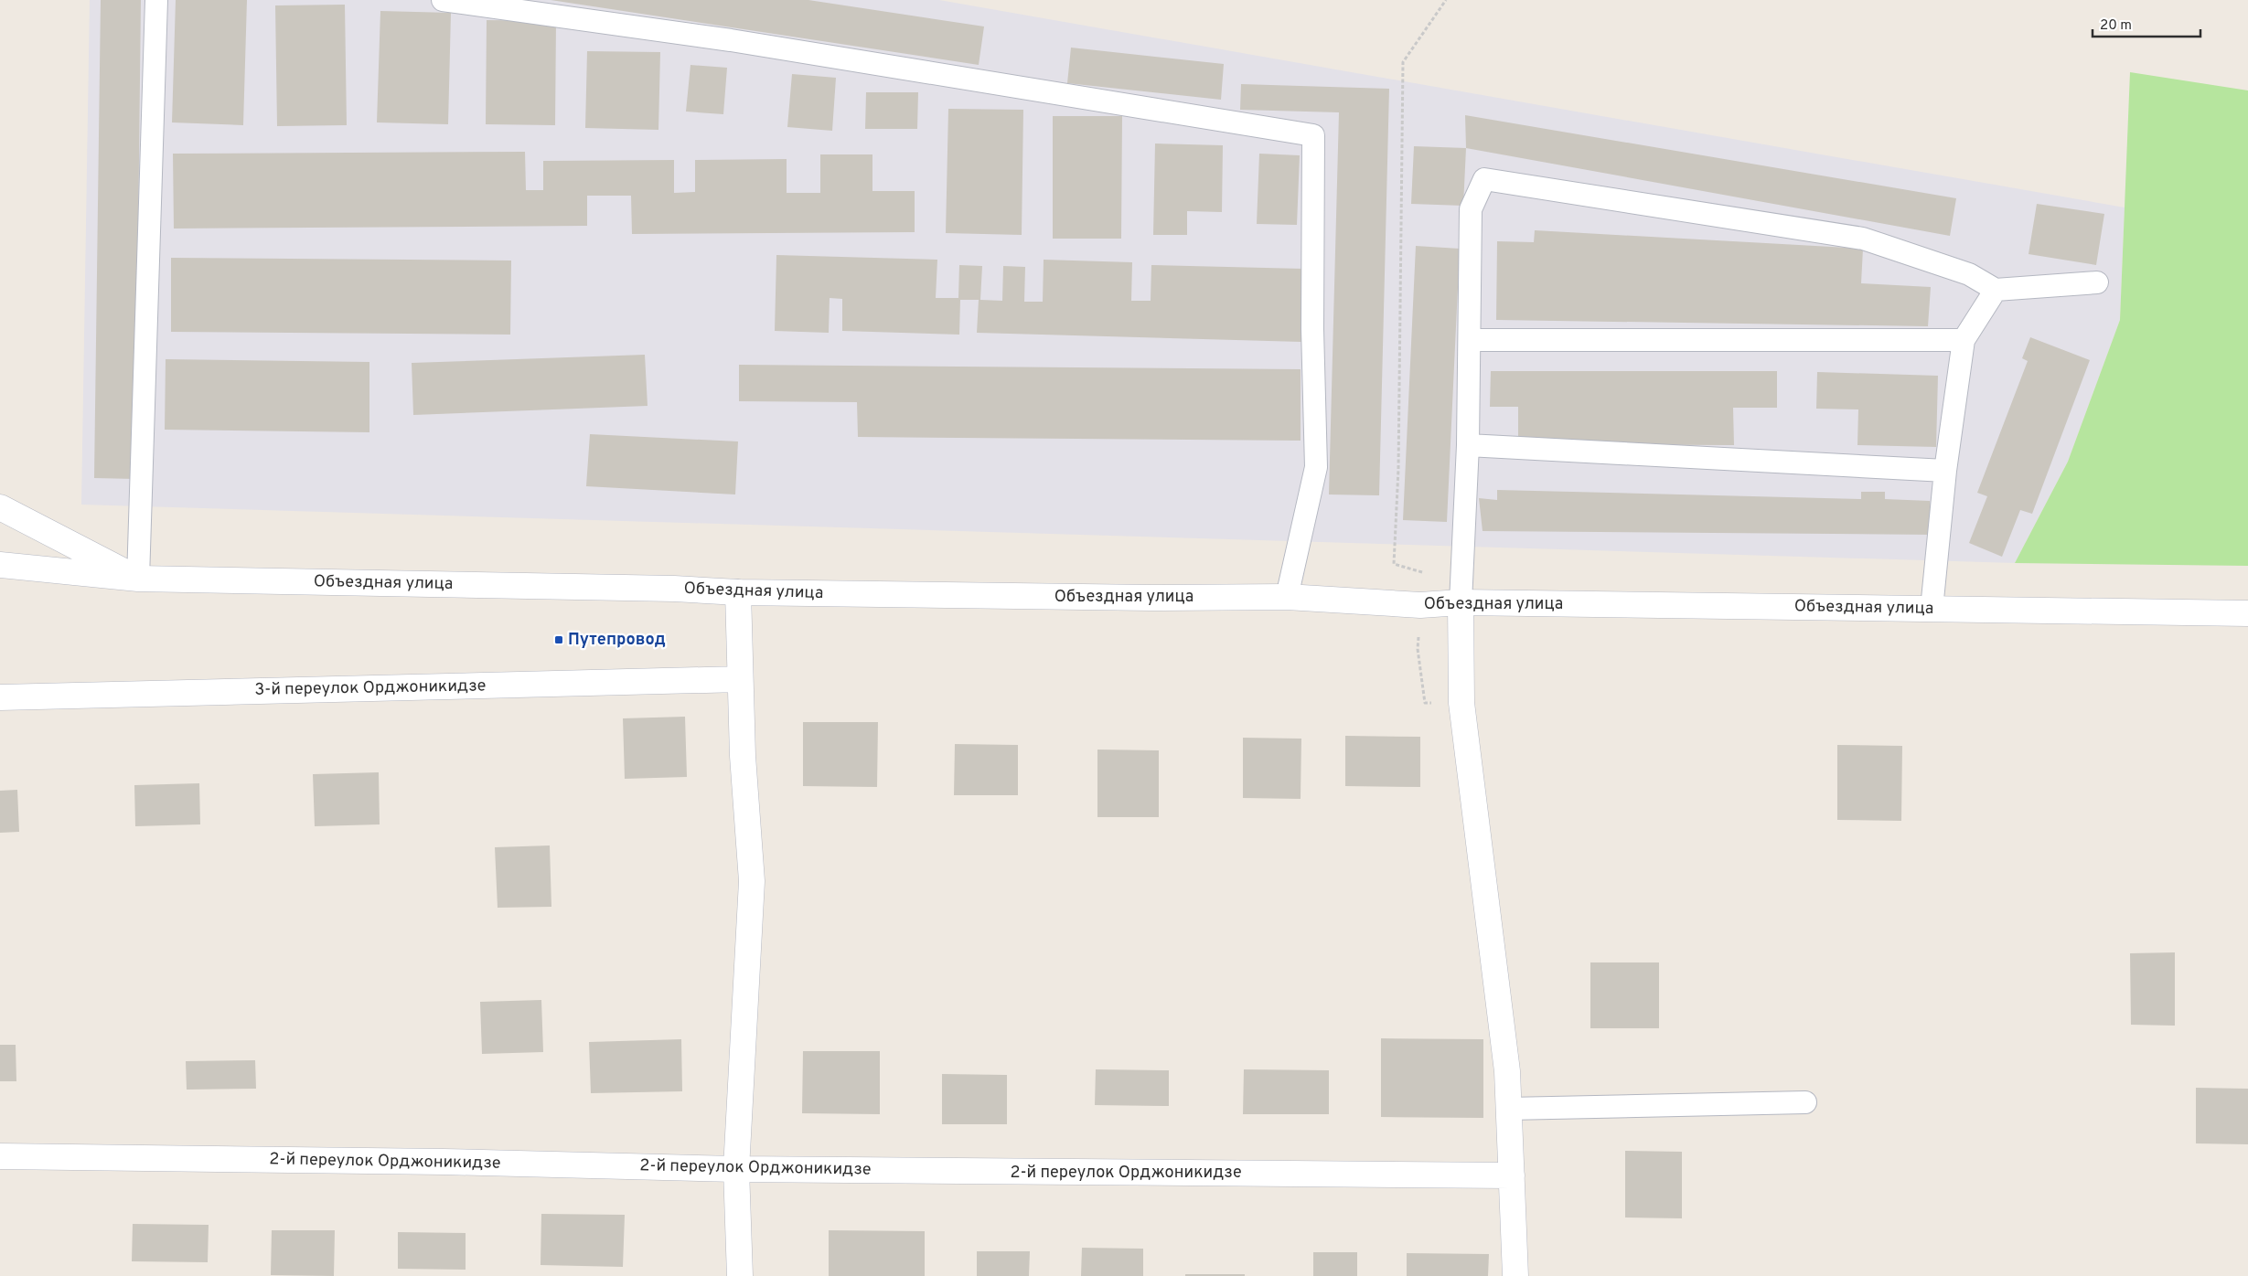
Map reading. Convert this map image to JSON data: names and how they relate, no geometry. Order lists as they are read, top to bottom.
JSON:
{
  "streets": {
    "street": ["Объездная улица", "3-й переулок Орджоникидзе", "2-й переулок Орджоникидзе"]
  },
  "places": {
    "transit": ["Путепровод"]
  },
  "scale_bar": "20 m"
}
